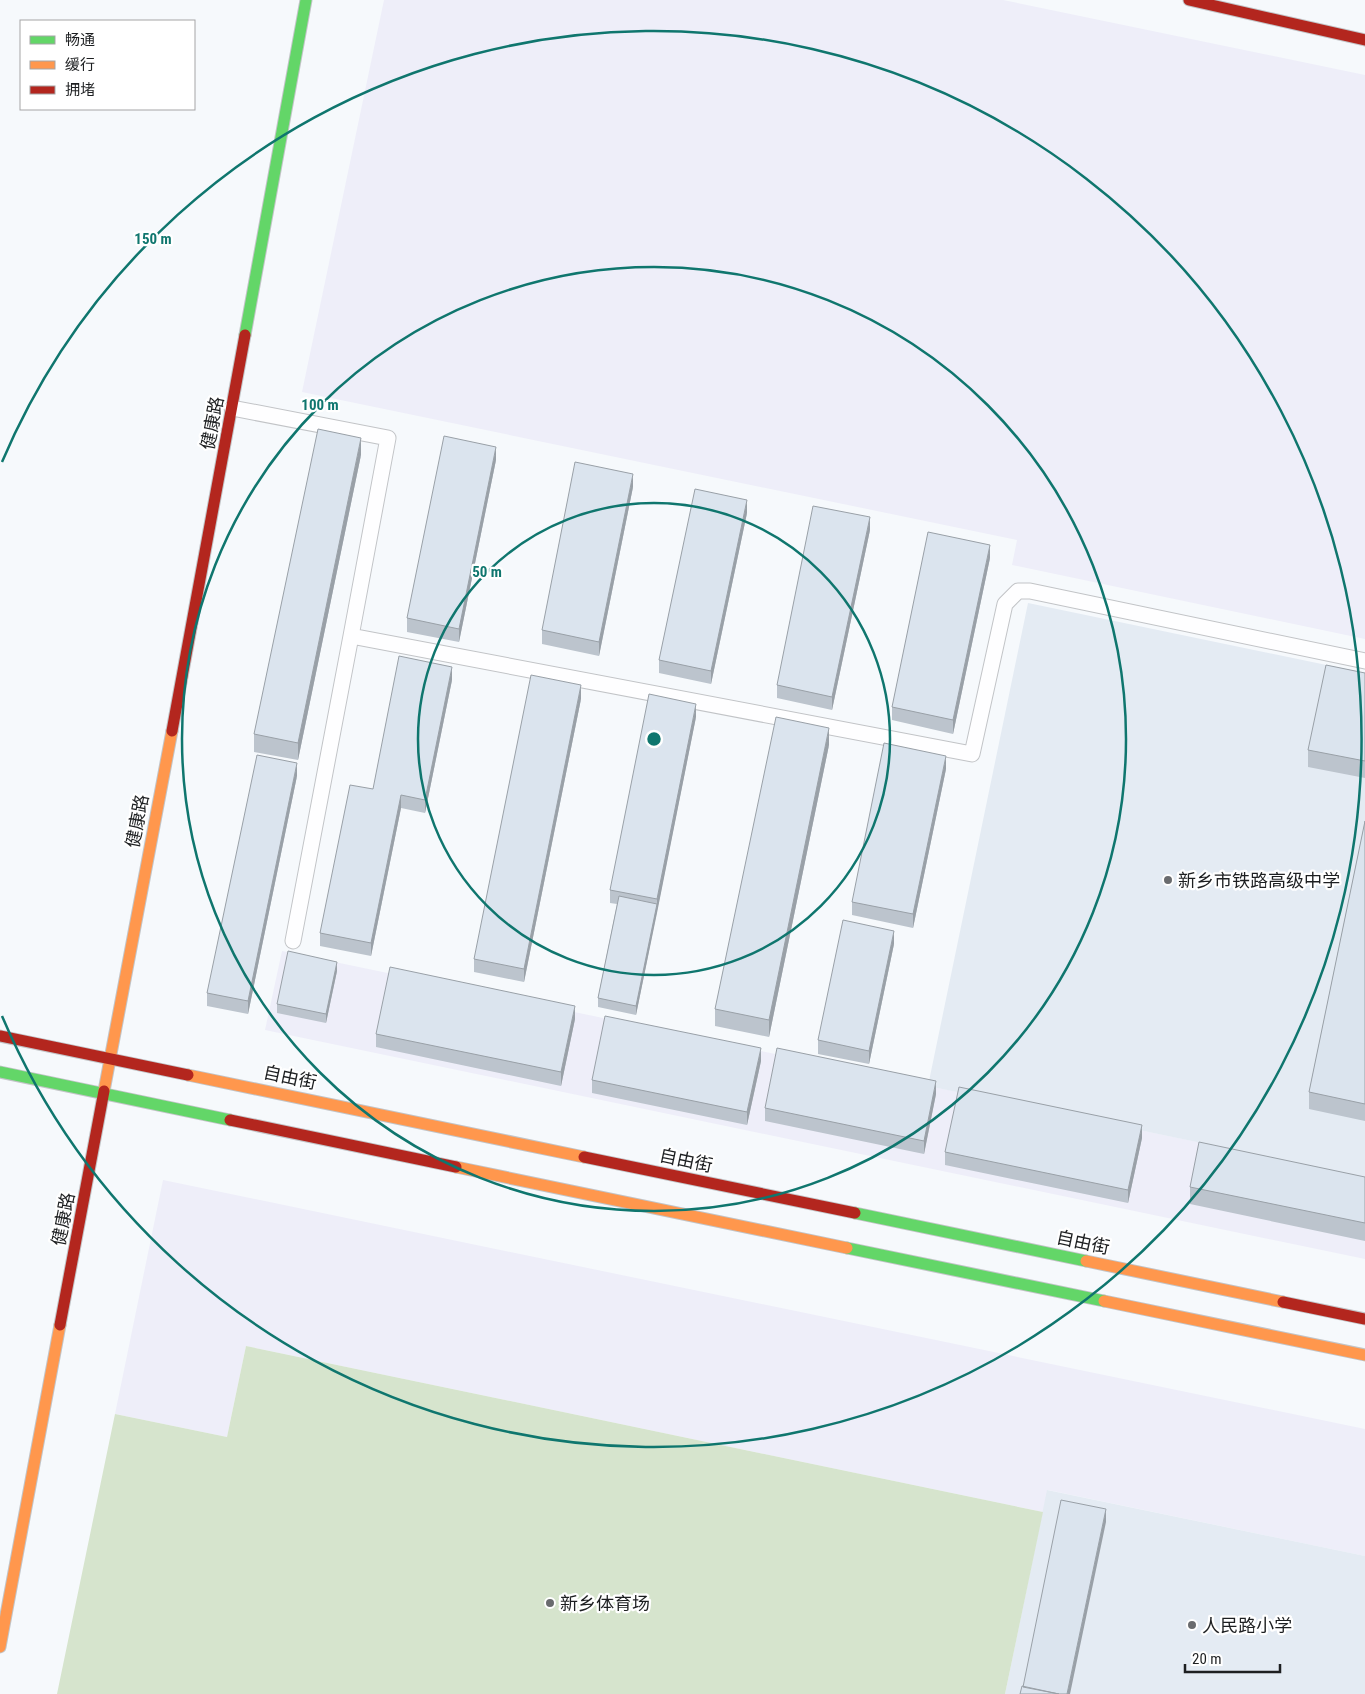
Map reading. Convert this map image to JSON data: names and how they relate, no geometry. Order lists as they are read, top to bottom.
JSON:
{
  "streets": {
    "street": ["健康路", "自由街"]
  },
  "crossings": [
    ["健康路", "自由街"]
  ],
  "places": ["新乡市铁路高级中学", "新乡体育场", "人民路小学"],
  "legend": ["畅通", "缓行", "拥堵"],
  "scale_bar": "20 m",
  "rings": ["150 m", "100 m", "50 m"]
}
